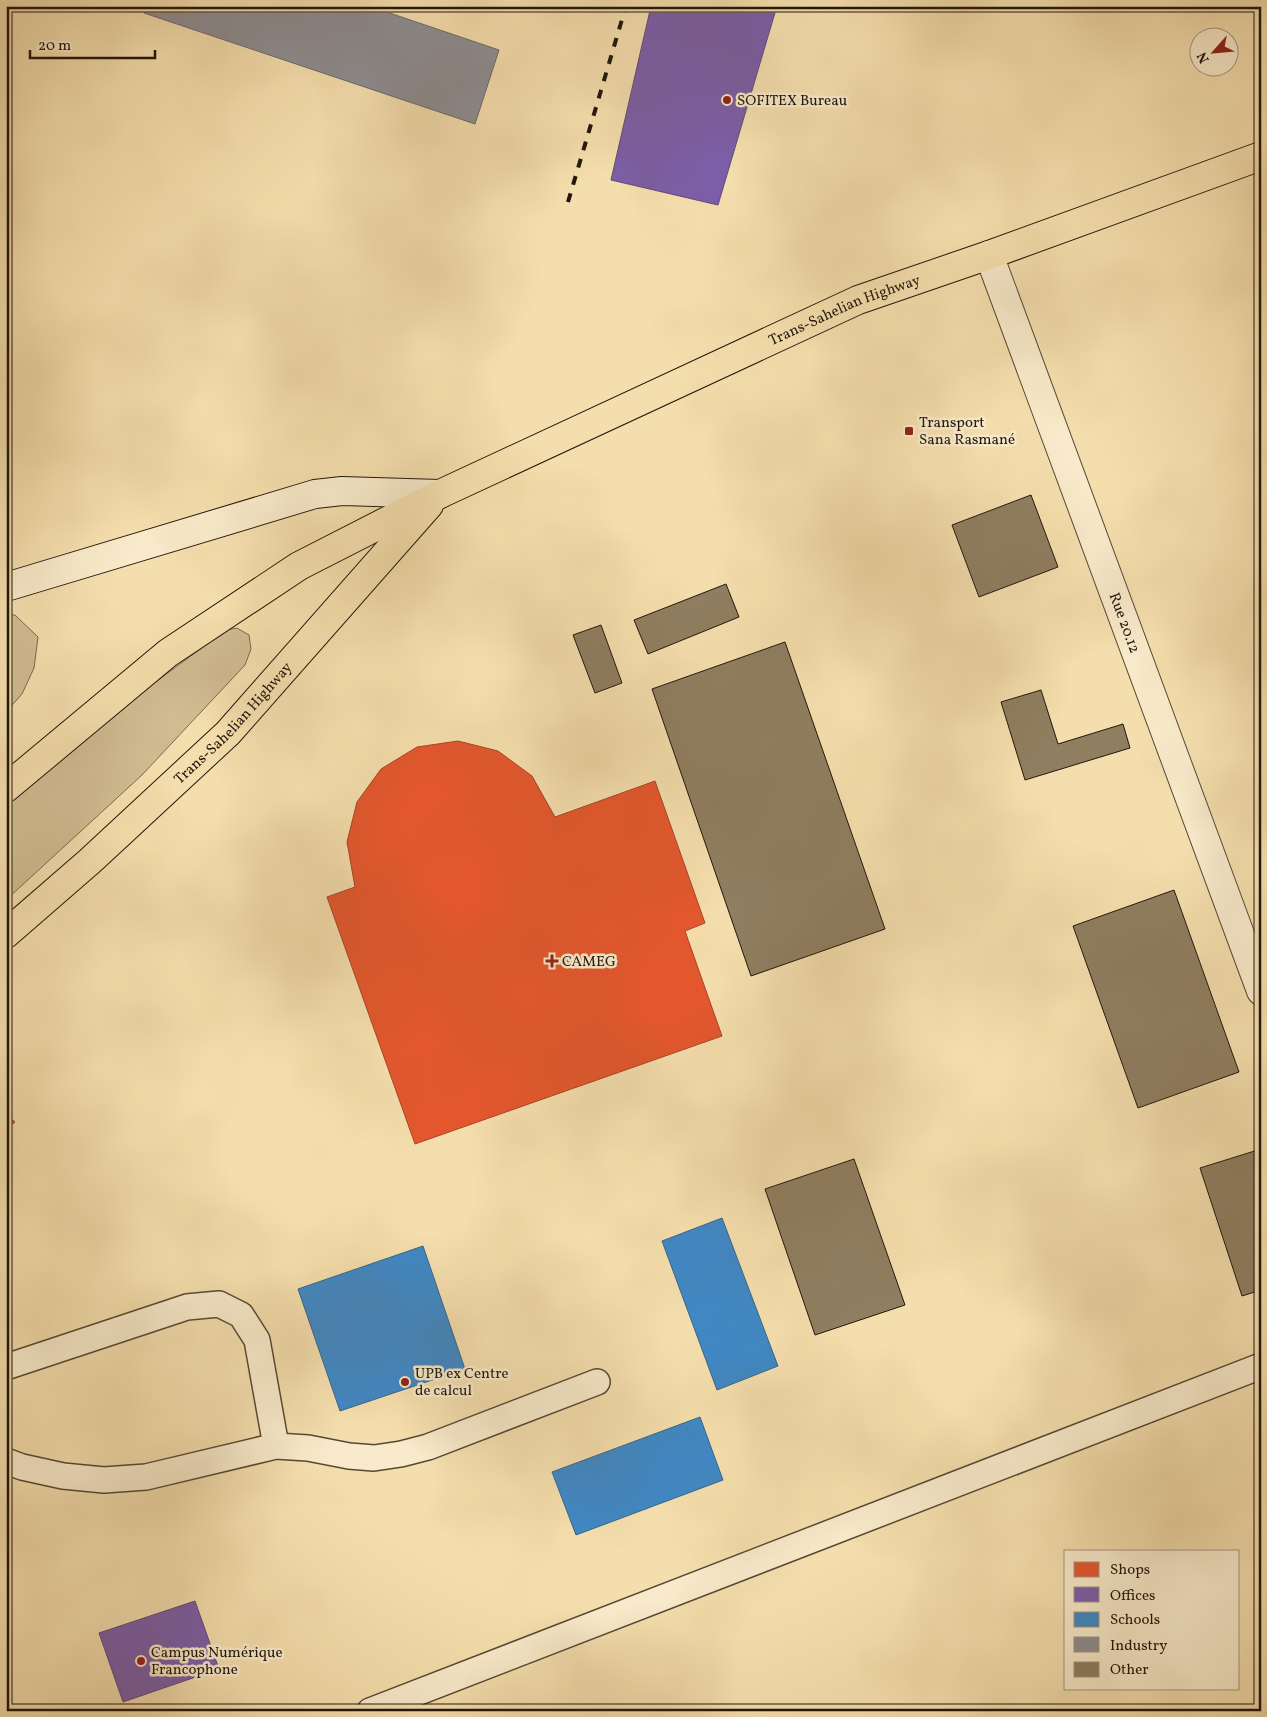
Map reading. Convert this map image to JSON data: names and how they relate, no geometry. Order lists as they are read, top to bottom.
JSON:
{
  "streets": {
    "highway": ["Trans-Sahelian Highway"],
    "street": ["Rue 20.12"]
  },
  "crossings": [
    ["Trans-Sahelian Highway", "Rue 20.12"]
  ],
  "places": {
    "other": ["SOFITEX Bureau", "UPB ex Centre de calcul", "Campus Numérique Francophone"],
    "transit": ["Transport Sana Rasmané"],
    "health": ["CAMEG"]
  },
  "legend": [
    "Shops",
    "Offices",
    "Schools",
    "Industry",
    "Other"
  ],
  "scale_bar": "20 m",
  "north": "bottom left"
}
